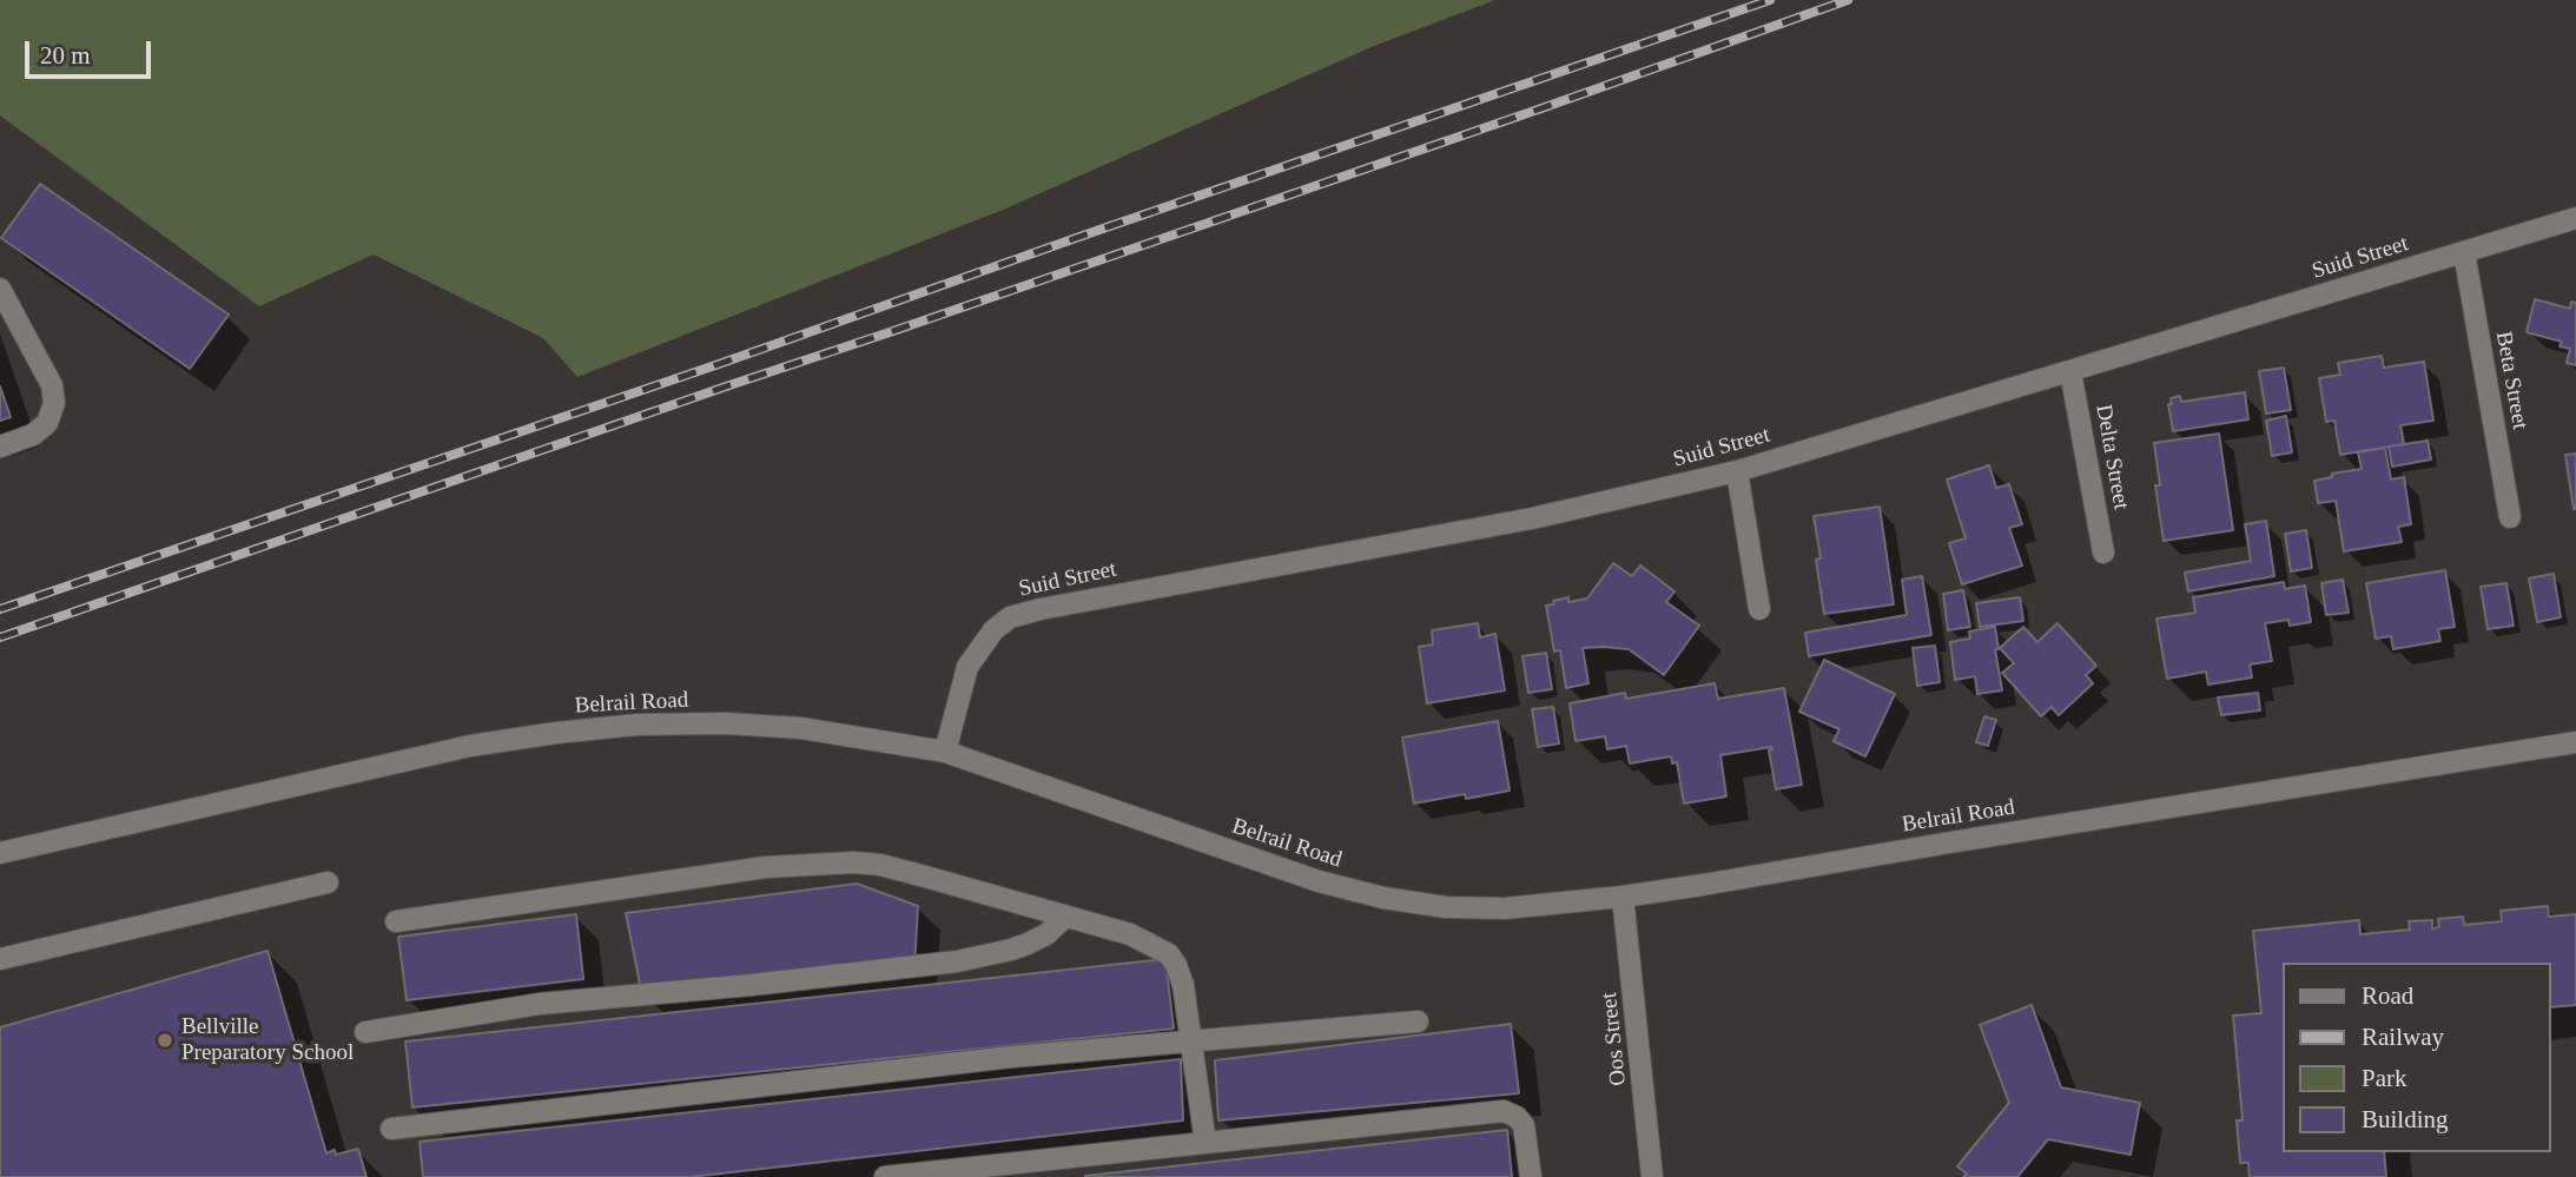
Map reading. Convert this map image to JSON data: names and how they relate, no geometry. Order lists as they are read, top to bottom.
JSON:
{
  "streets": {
    "street": [
      "Suid Street",
      "Beta Street",
      "Delta Street",
      "Belrail Road",
      "Oos Street"
    ]
  },
  "crossings": [
    ["Suid Street", "Beta Street"],
    ["Suid Street", "Delta Street"],
    ["Suid Street", "Belrail Road"],
    ["Belrail Road", "Oos Street"]
  ],
  "places": ["Bellville Preparatory School"],
  "legend": [
    "Road",
    "Railway",
    "Park",
    "Building"
  ],
  "scale_bar": "20 m"
}
